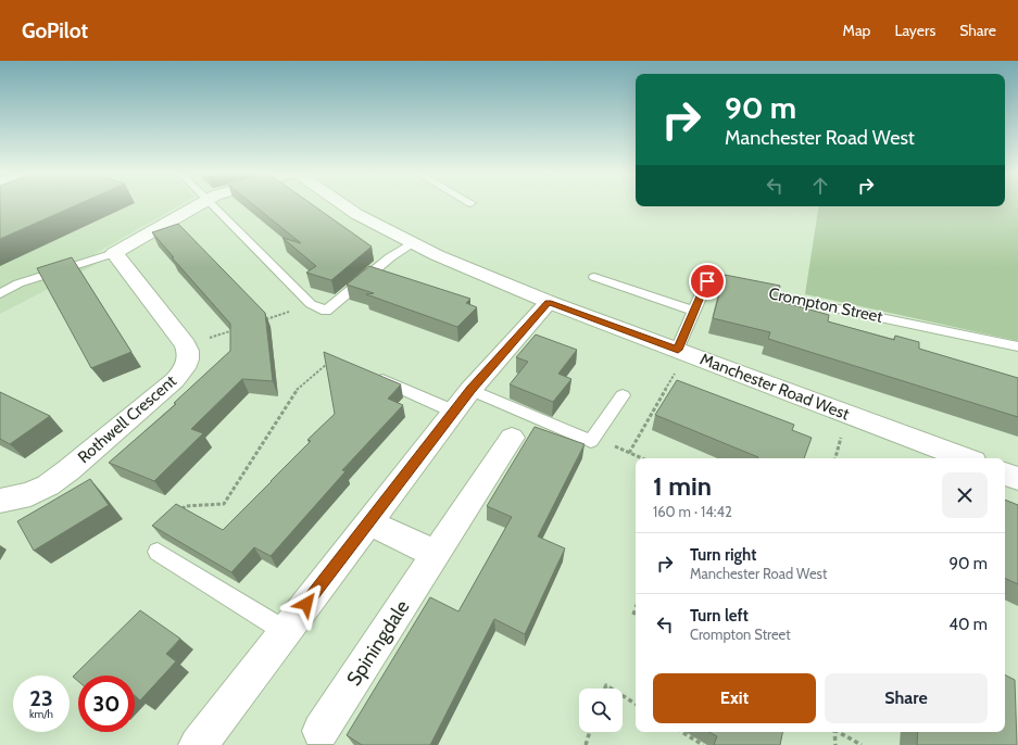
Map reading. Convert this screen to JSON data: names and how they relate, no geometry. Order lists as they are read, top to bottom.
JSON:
{
  "streets": {
    "street": ["Manchester Road West", "Rothwell Crescent", "Spiningdale"],
    "lane": ["Crompton Street"]
  },
  "crossings": [
    ["Crompton Street", "Manchester Road West"]
  ],
  "page": {
    "header": "GoPilot",
    "nav": ["Map", "Layers", "Share"],
    "turn": ["90 m", "Manchester Road West"],
    "heading": ["1 min", "160 m · 14:42"],
    "list": [
      {
        "name": "Turn right",
        "note": "Manchester Road West",
        "value": "90 m"
      },
      {
        "name": "Turn left",
        "note": "Crompton Street",
        "value": "40 m"
      }
    ],
    "buttons": ["Exit", "Share"],
    "speed": "23 km/h",
    "limit": "30"
  }
}
